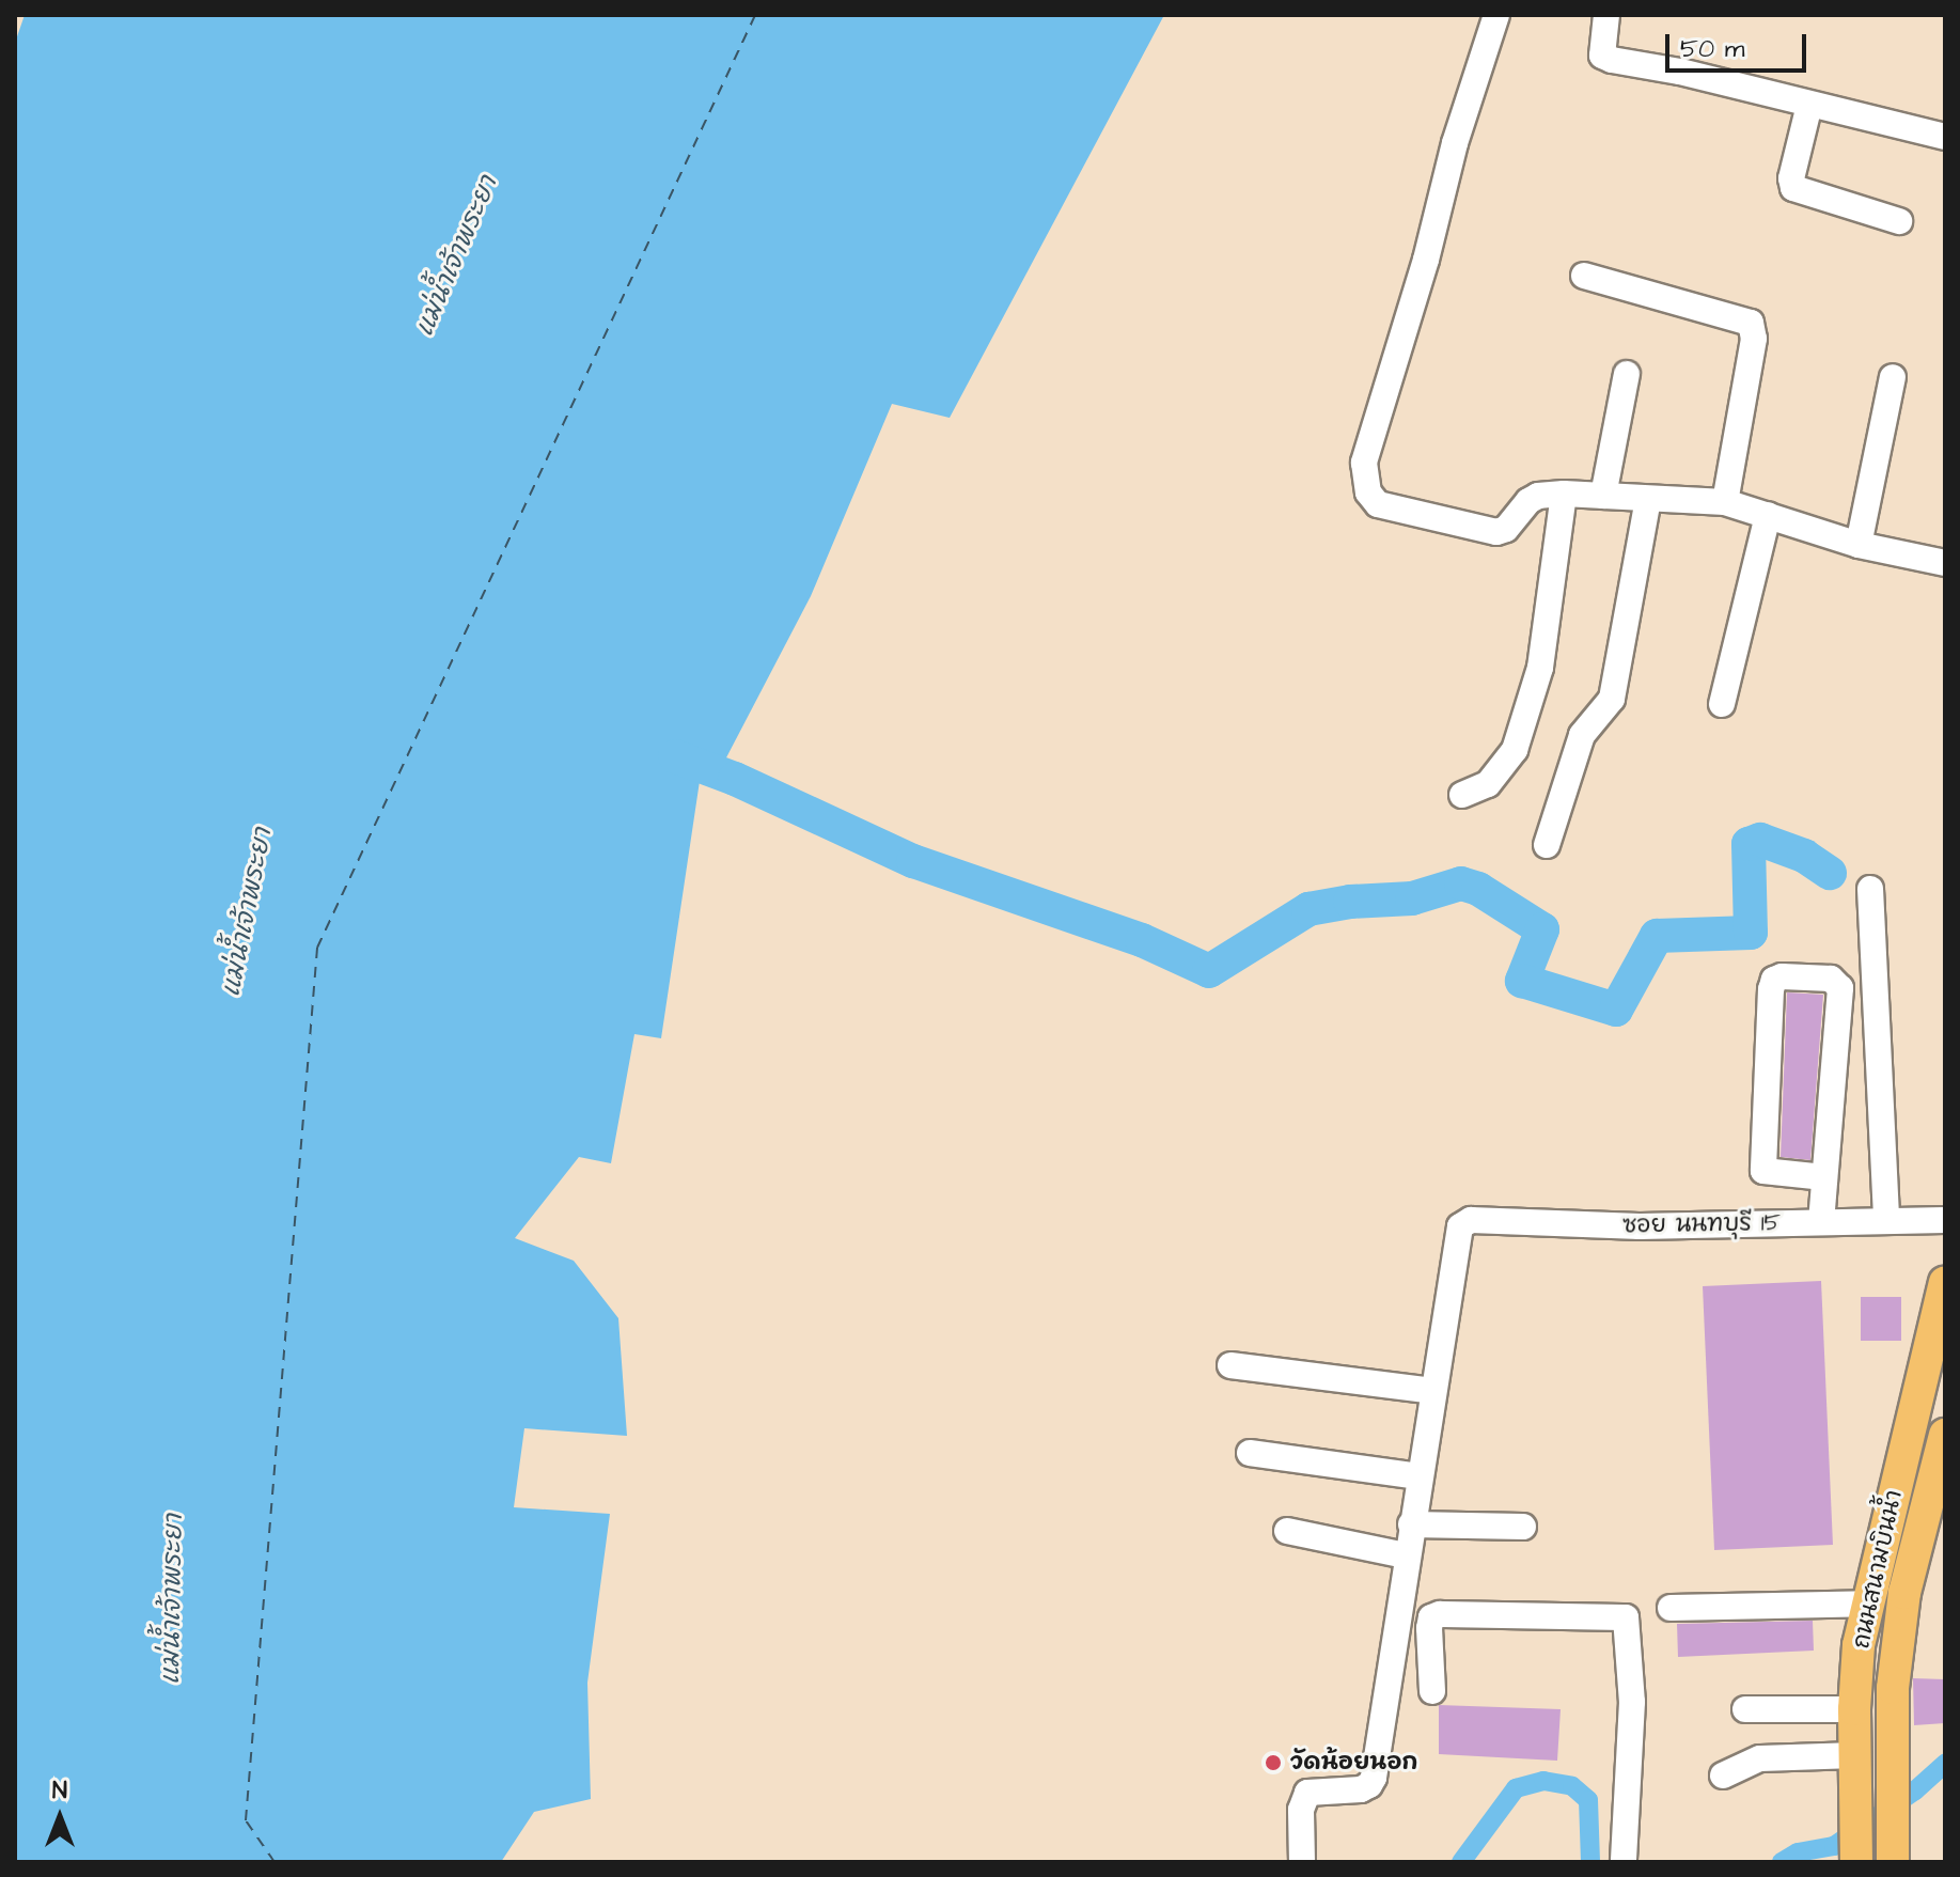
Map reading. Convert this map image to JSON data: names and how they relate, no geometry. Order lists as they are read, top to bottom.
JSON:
{
  "streets": {
    "main road": ["ถนนสนามบินน้ำ"],
    "street": ["ซอย นนทบุรี 15"]
  },
  "water": ["แม่น้ำเจ้าพระยา"],
  "places": ["วัดน้อยนอก"],
  "scale_bar": "50 m",
  "north": "top"
}
